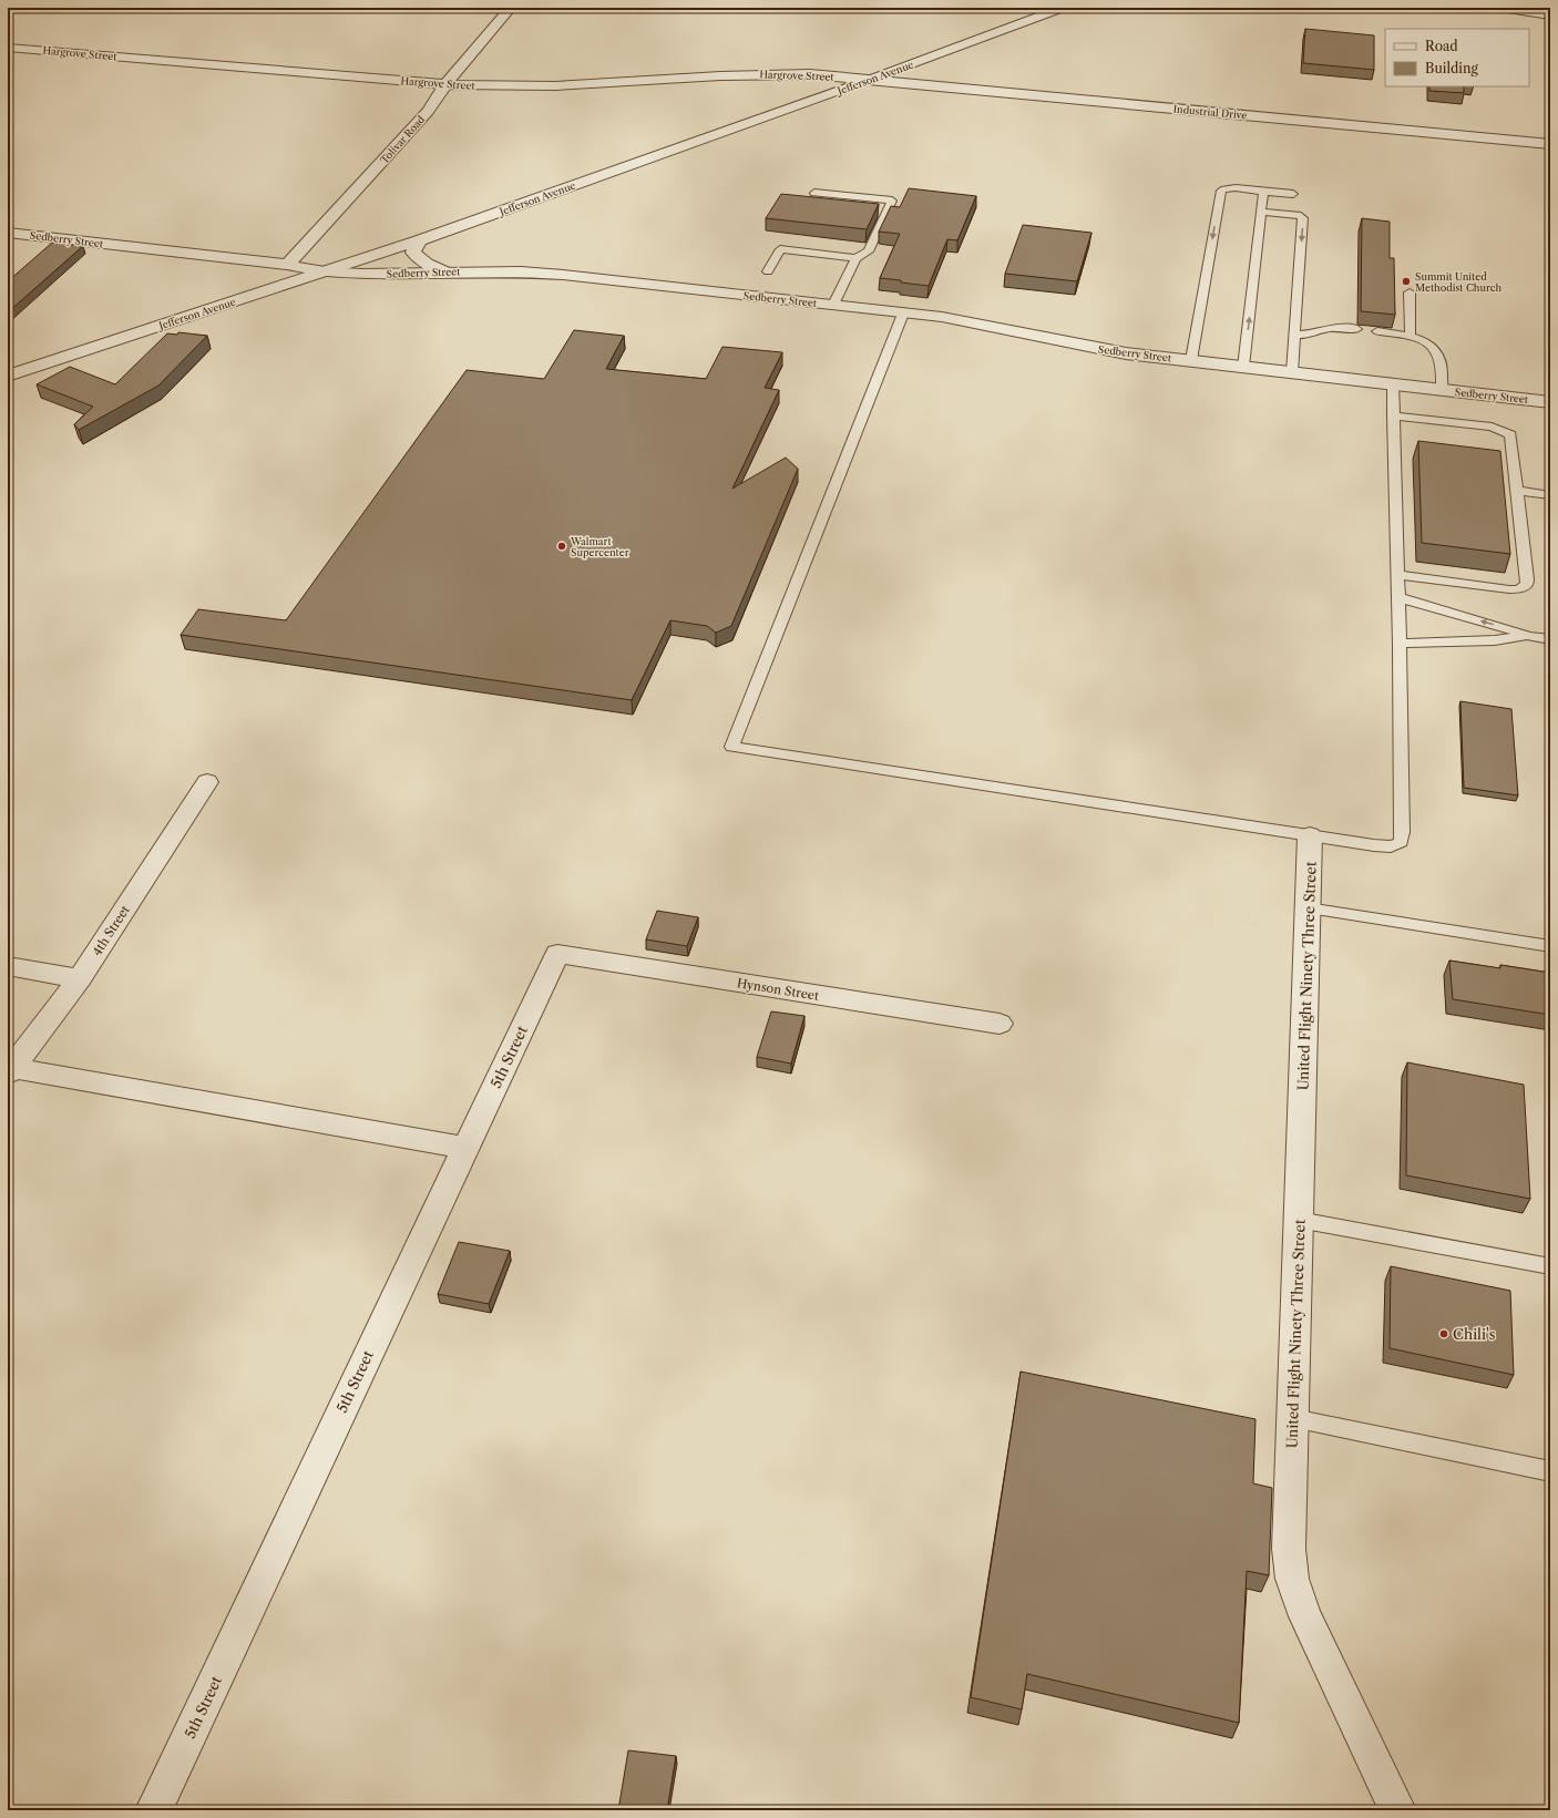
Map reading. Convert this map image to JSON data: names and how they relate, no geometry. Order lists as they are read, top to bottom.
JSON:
{
  "streets": {
    "street": [
      "Hargrove Street",
      "Jefferson Avenue",
      "Industrial Drive",
      "Tolivar Road",
      "Sedberry Street",
      "4th Street",
      "United Flight Ninety Three Street",
      "Hynson Street",
      "5th Street"
    ]
  },
  "crossings": [
    ["Hargrove Street", "Jefferson Avenue"],
    ["Hargrove Street", "Industrial Drive"],
    ["Hargrove Street", "Tolivar Road"],
    ["Jefferson Avenue", "Industrial Drive"],
    ["Jefferson Avenue", "Sedberry Street"],
    ["Tolivar Road", "Sedberry Street"],
    ["Hynson Street", "5th Street"]
  ],
  "places": ["Summit United Methodist Church", "Walmart Supercenter", "Chili's"],
  "legend": ["Road", "Building"]
}
